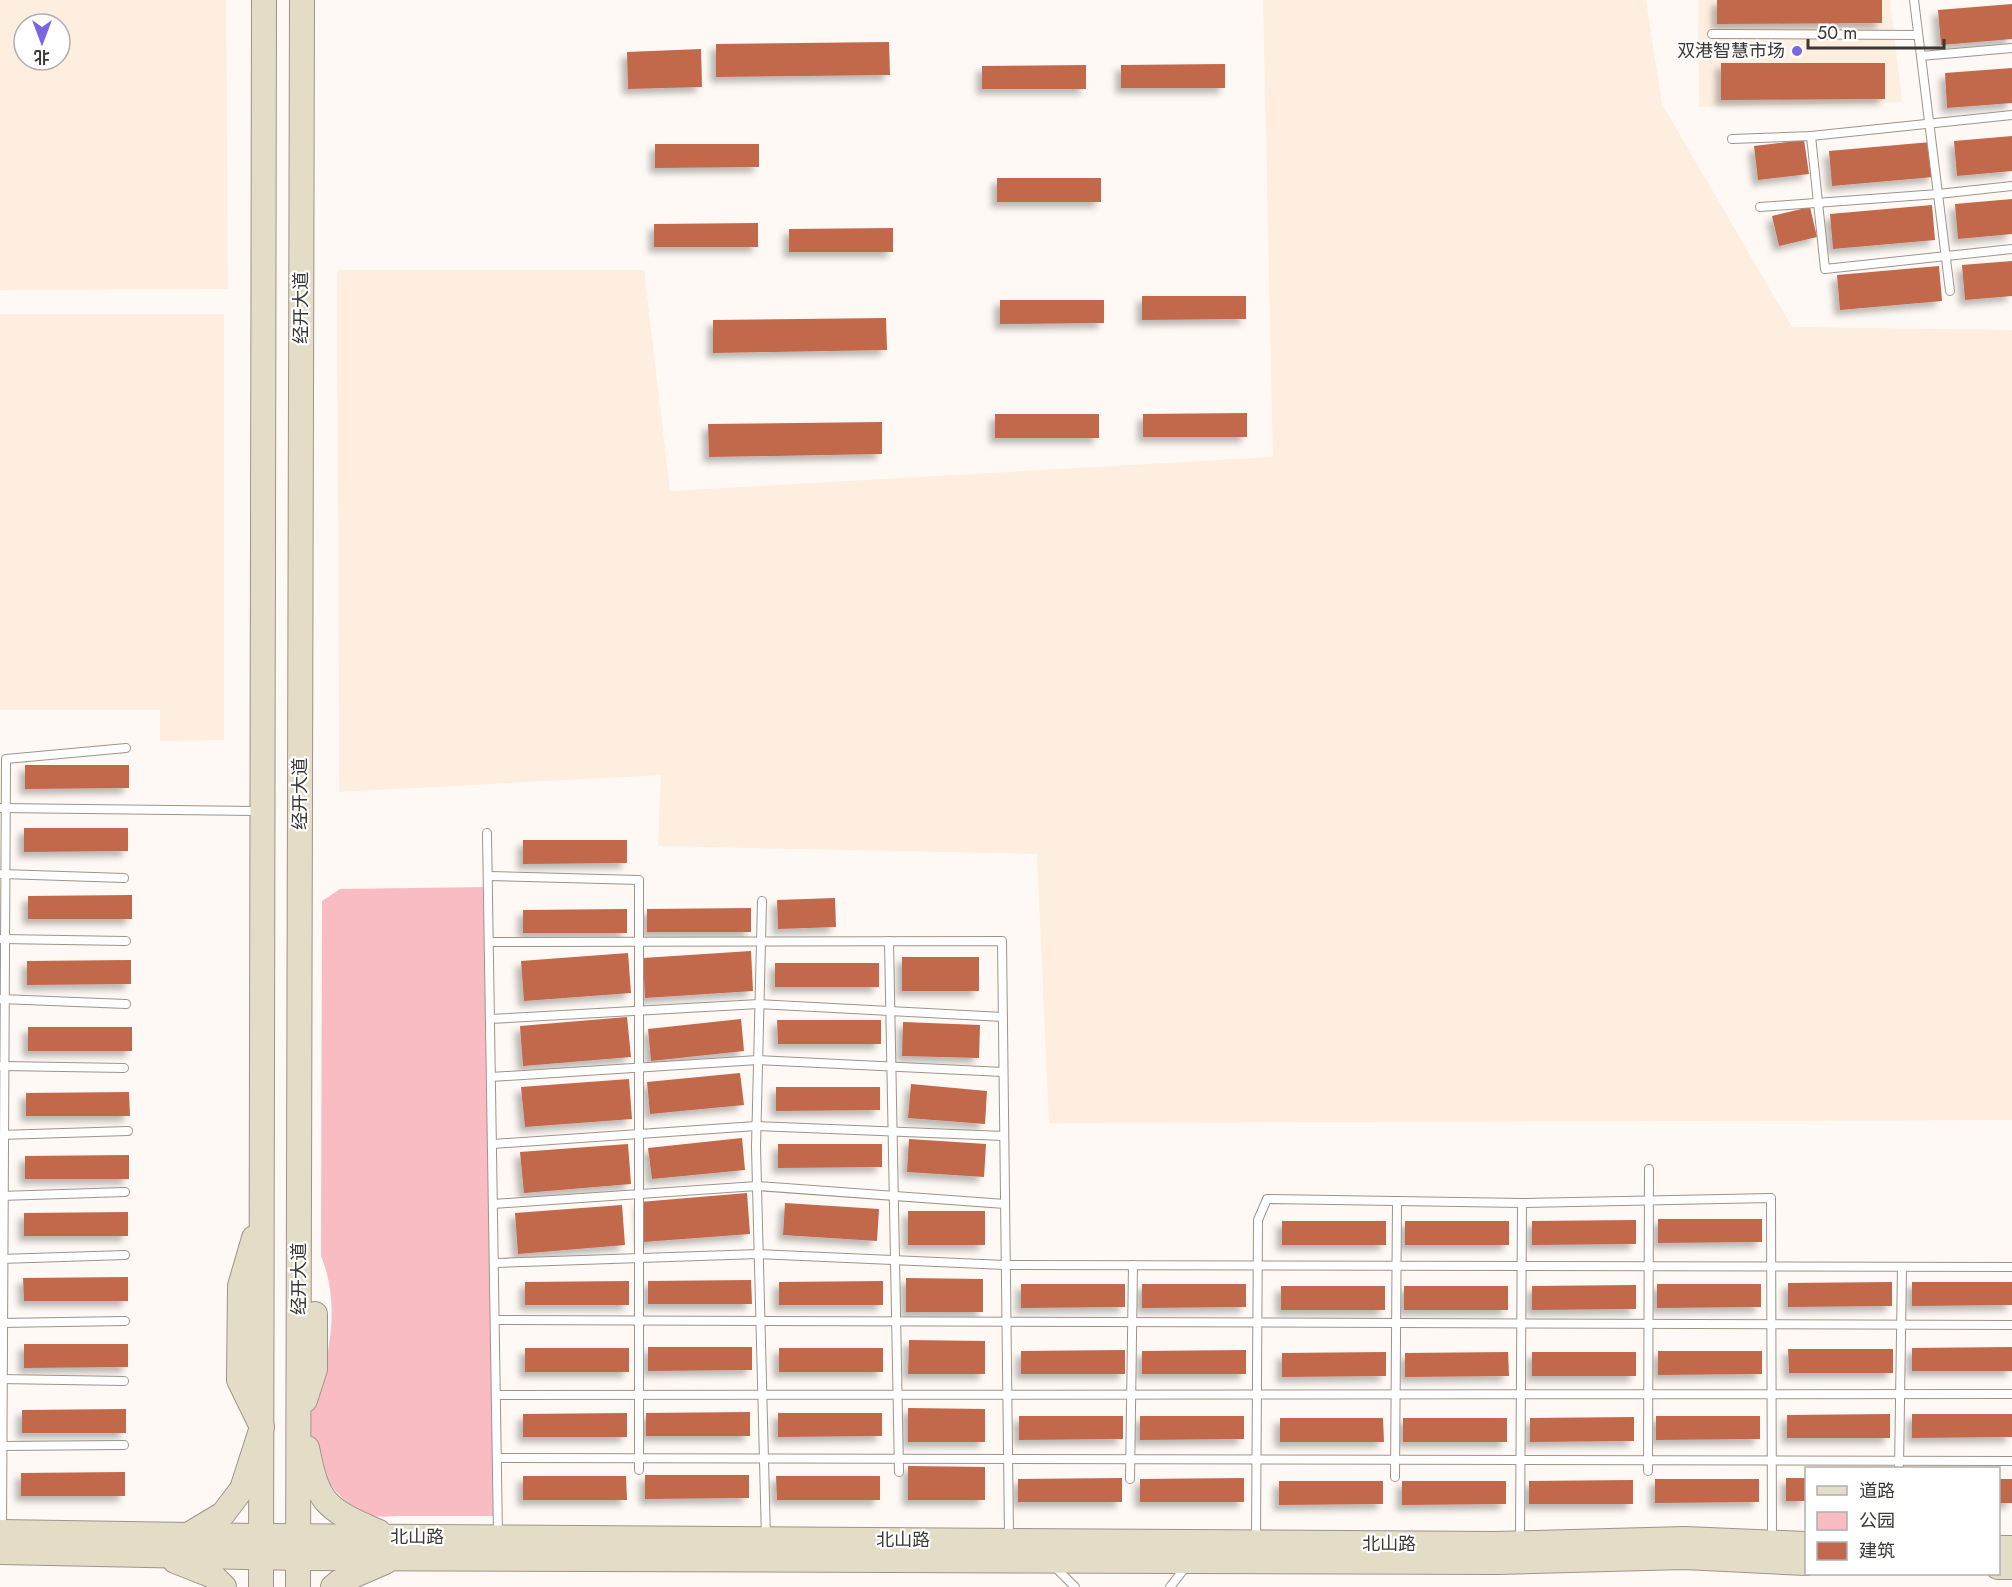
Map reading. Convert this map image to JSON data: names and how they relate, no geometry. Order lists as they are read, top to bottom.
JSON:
{
  "streets": {
    "main road": ["经开大道", "北山路"]
  },
  "crossings": [
    ["经开大道", "北山路"]
  ],
  "places": ["双港智慧市场"],
  "legend": ["道路", "公园", "建筑"],
  "scale_bar": "50 m",
  "north": "bottom"
}
